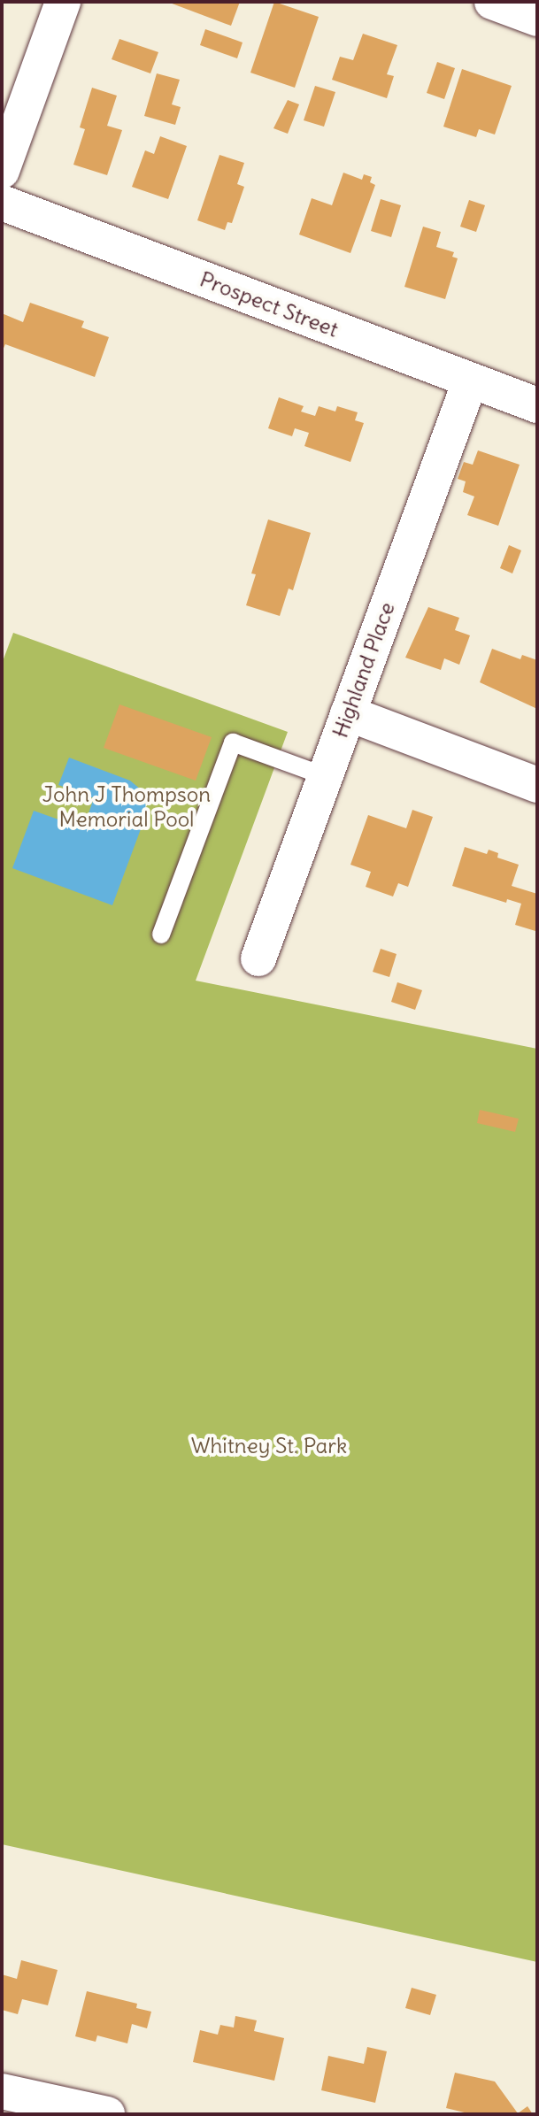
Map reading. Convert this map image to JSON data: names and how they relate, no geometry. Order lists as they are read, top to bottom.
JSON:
{
  "streets": {
    "street": ["Prospect Street", "Highland Place"]
  },
  "crossings": [
    ["Prospect Street", "Highland Place"]
  ],
  "parks": ["John J Thompson Memorial Pool", "Whitney St. Park"]
}
